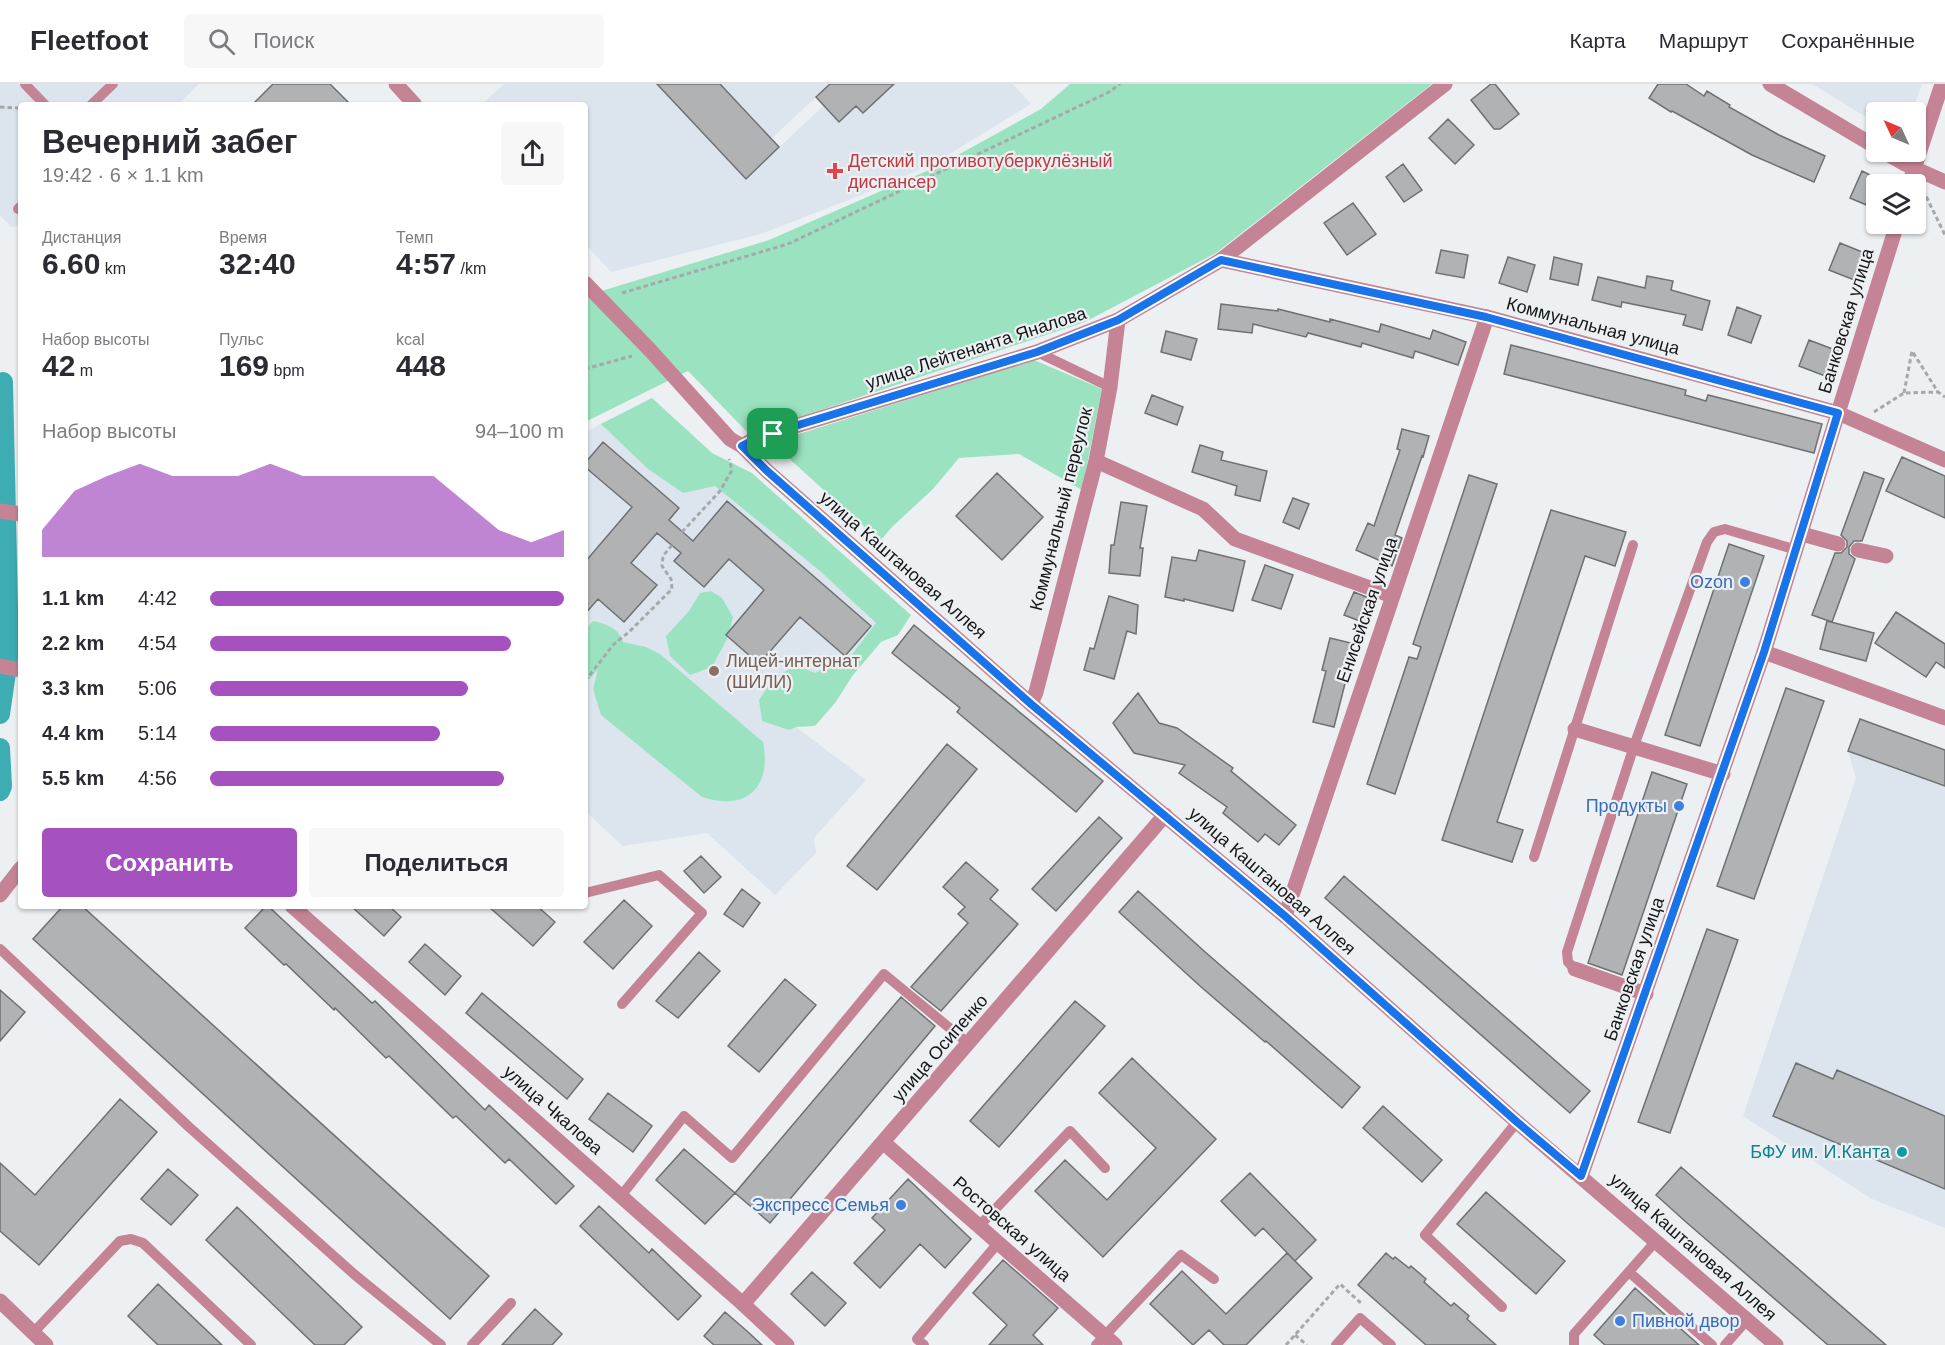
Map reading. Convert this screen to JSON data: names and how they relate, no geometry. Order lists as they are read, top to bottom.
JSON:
{
  "streets": {
    "street": [
      "Банковская улица",
      "Коммунальная улица",
      "улица Лейтенанта Яналова",
      "Коммунальный переулок",
      "улица Каштановая Аллея",
      "Енисейская улица",
      "улица Осипенко",
      "улица Чкалова",
      "Ростовская улица"
    ]
  },
  "crossings": [
    ["Банковская улица", "Коммунальная улица"],
    ["Банковская улица", "улица Каштановая Аллея"],
    ["Коммунальная улица", "улица Лейтенанта Яналова"],
    ["Коммунальная улица", "Енисейская улица"],
    ["улица Лейтенанта Яналова", "Коммунальный переулок"],
    ["улица Лейтенанта Яналова", "улица Каштановая Аллея"],
    ["Коммунальный переулок", "улица Каштановая Аллея"],
    ["улица Каштановая Аллея", "Енисейская улица"],
    ["улица Каштановая Аллея", "улица Осипенко"],
    ["улица Осипенко", "улица Чкалова"],
    ["улица Осипенко", "Ростовская улица"]
  ],
  "places": {
    "health": ["Детский противотуберкулёзный диспансер"],
    "other": [
      "Ozon",
      "Лицей-интернат (ШИЛИ)",
      "Продукты",
      "БФУ им. И.Канта",
      "Экспресс Семья",
      "Пивной двор"
    ]
  },
  "north": "top left",
  "page": {
    "header": "Fleetfoot",
    "search": "Поиск",
    "nav": ["Карта", "Маршрут", "Сохранённые"],
    "heading": ["Вечерний забег", "19:42 · 6 × 1.1 km"],
    "stats": [
      ["Дистанция", "6.60 km"],
      ["Время", "32:40"],
      ["Темп", "4:57 /km"],
      ["Набор высоты", "42 m"],
      ["Пульс", "169 bpm"],
      ["kcal", "448"]
    ],
    "chart": ["Набор высоты", "94–100 m"],
    "list": [
      {
        "name": "1.1 km",
        "note": "4:42"
      },
      {
        "name": "2.2 km",
        "note": "4:54"
      },
      {
        "name": "3.3 km",
        "note": "5:06"
      },
      {
        "name": "4.4 km",
        "note": "5:14"
      },
      {
        "name": "5.5 km",
        "note": "4:56"
      }
    ],
    "buttons": ["Сохранить", "Поделиться"]
  }
}
